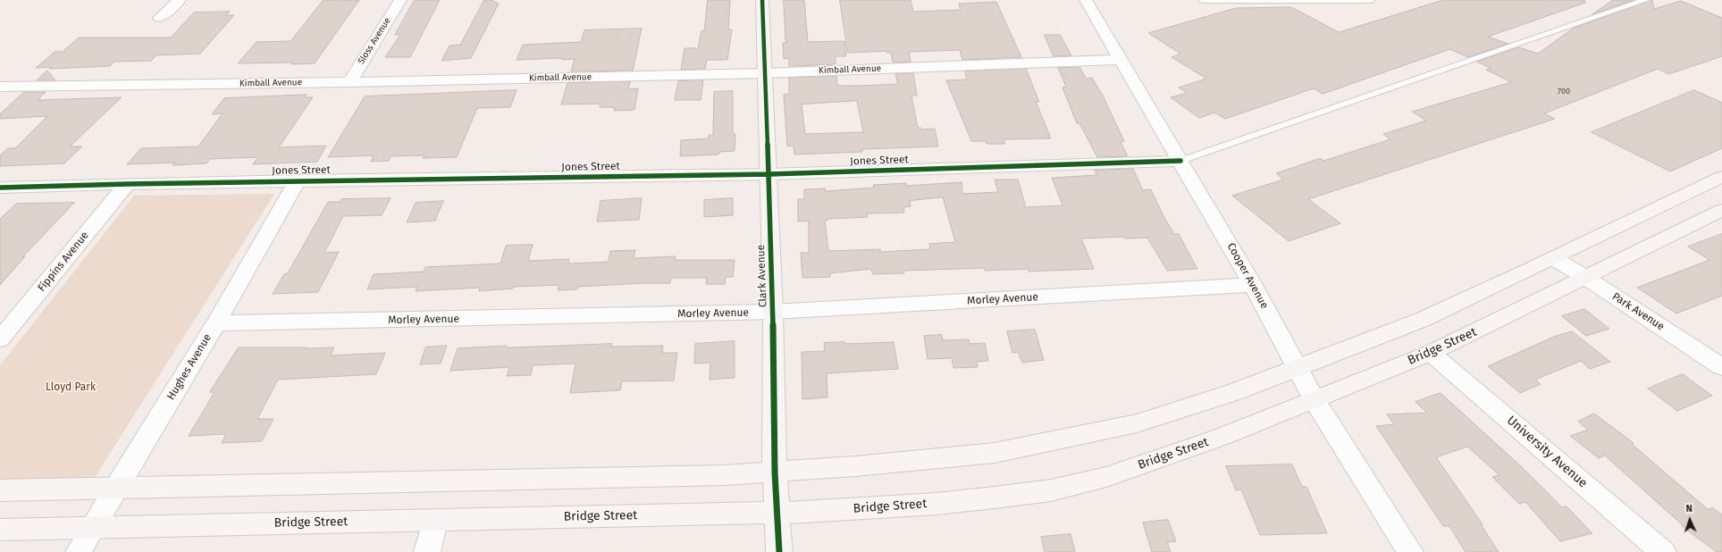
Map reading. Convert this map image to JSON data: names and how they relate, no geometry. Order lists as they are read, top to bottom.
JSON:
{
  "streets": {
    "main road": ["Clark Avenue", "Bridge Street"],
    "street": [
      "Sloss Avenue",
      "Kimball Avenue",
      "Jones Street",
      "Fippins Avenue",
      "Cooper Avenue",
      "Morley Avenue",
      "Park Avenue",
      "Hughes Avenue",
      "University Avenue"
    ]
  },
  "crossings": [
    ["Sloss Avenue", "Kimball Avenue"],
    ["Kimball Avenue", "Clark Avenue"],
    ["Kimball Avenue", "Cooper Avenue"],
    ["Jones Street", "Fippins Avenue"],
    ["Jones Street", "Clark Avenue"],
    ["Jones Street", "Cooper Avenue"],
    ["Jones Street", "Hughes Avenue"],
    ["Clark Avenue", "Morley Avenue"],
    ["Clark Avenue", "Bridge Street"],
    ["Cooper Avenue", "Morley Avenue"],
    ["Cooper Avenue", "Bridge Street"],
    ["Morley Avenue", "Hughes Avenue"],
    ["Park Avenue", "Bridge Street"],
    ["Bridge Street", "Hughes Avenue"],
    ["Bridge Street", "University Avenue"]
  ],
  "parks": ["Lloyd Park"],
  "house_numbers": ["700"],
  "north": "top"
}
